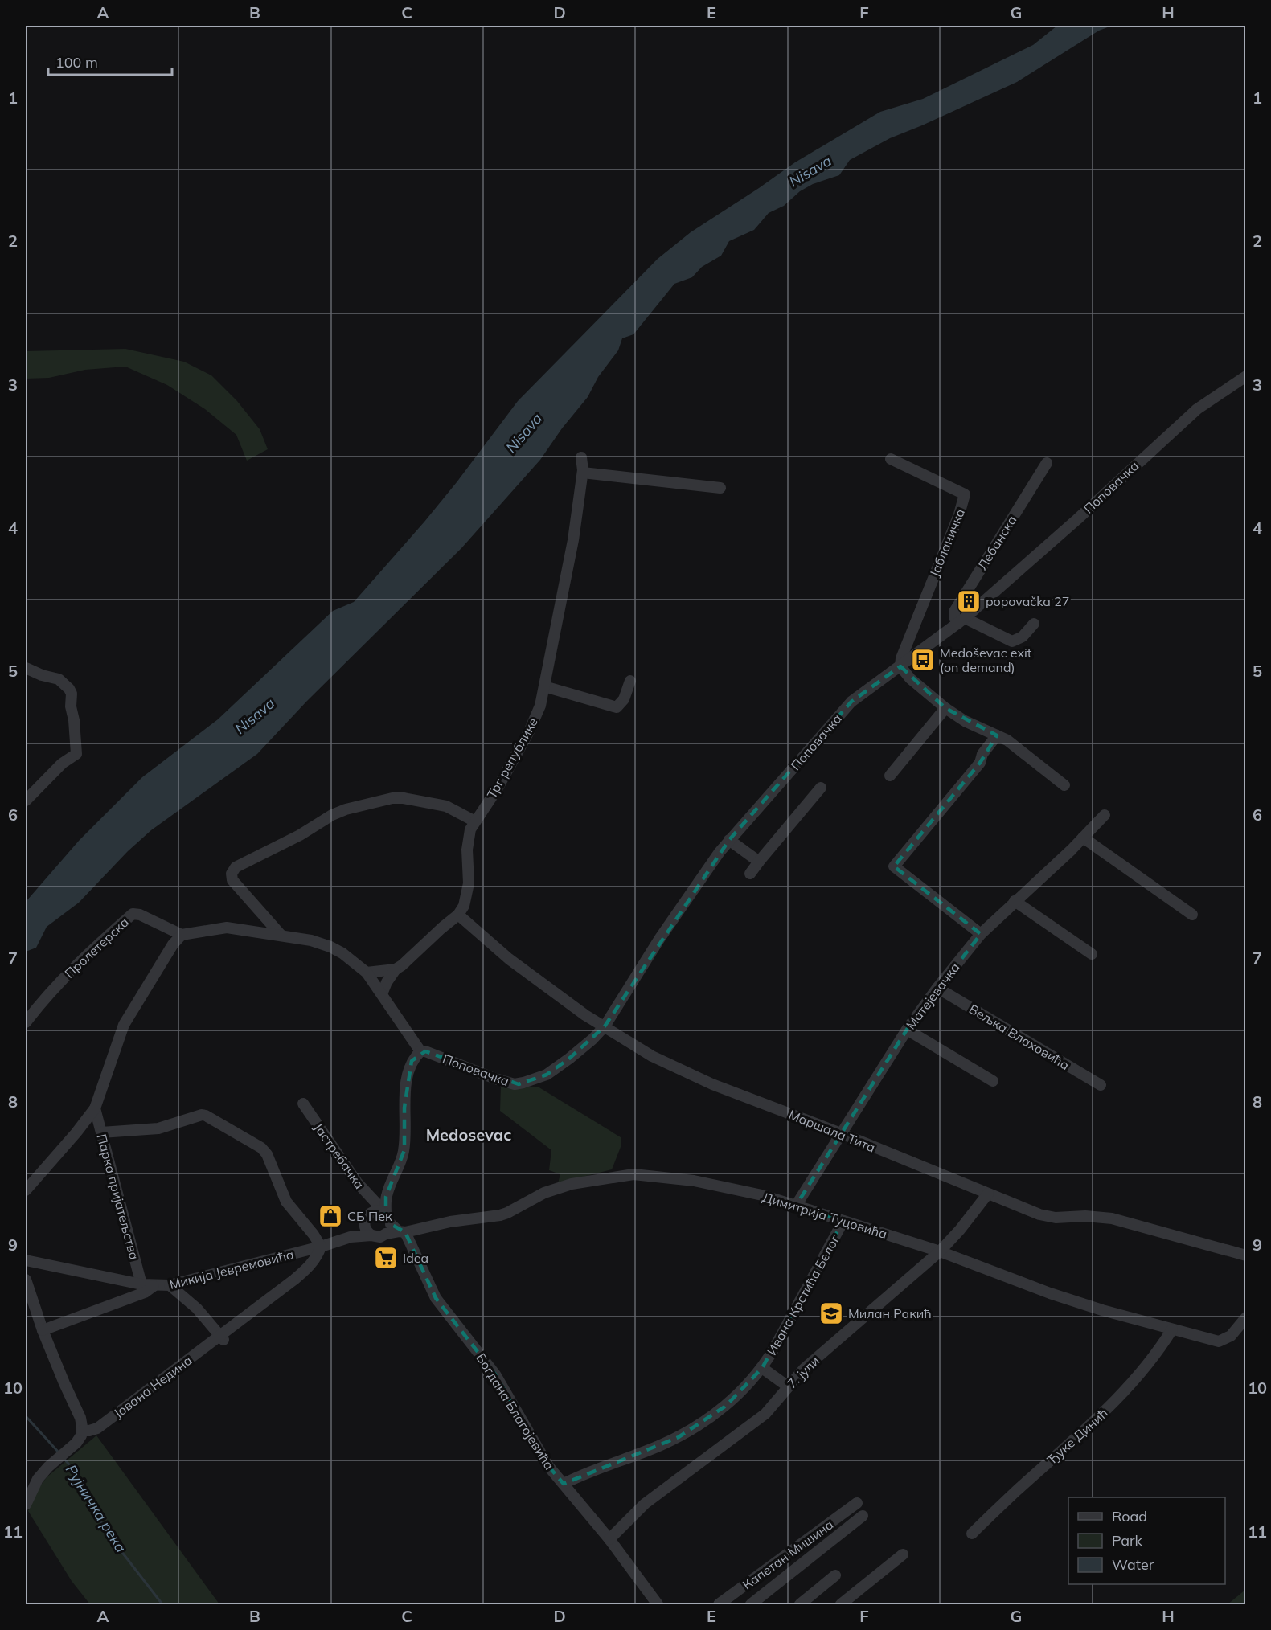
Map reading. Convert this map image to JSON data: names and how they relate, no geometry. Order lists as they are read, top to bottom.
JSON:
{
  "streets": {
    "street": [
      "Поповачка",
      "Јабланичка",
      "Лебанска",
      "Трг републике",
      "Пролетерска",
      "Матејевачка",
      "Вељка Влаховића",
      "Маршала Тита",
      "Јастребачка",
      "Парка пријатељства",
      "Димитрија Туцовића",
      "Микија Јевремовића",
      "Ивана Крстића Белог",
      "7. јули",
      "Јована Недина",
      "Богдана Благојевића",
      "Ђуке Динић",
      "Капетан Мишина"
    ]
  },
  "crossings": [
    ["Поповачка", "Јабланичка"],
    ["Поповачка", "Лебанска"],
    ["Поповачка", "Маршала Тита"],
    ["Трг републике", "Маршала Тита"],
    ["Матејевачка", "Вељка Влаховића"],
    ["Матејевачка", "Маршала Тита"],
    ["Матејевачка", "Димитрија Туцовића"],
    ["Маршала Тита", "7. јули"],
    ["Јастребачка", "Димитрија Туцовића"],
    ["Јастребачка", "Богдана Благојевића"],
    ["Парка пријатељства", "Микија Јевремовића"],
    ["Димитрија Туцовића", "Микија Јевремовића"],
    ["Димитрија Туцовића", "Ивана Крстића Белог"],
    ["Димитрија Туцовића", "7. јули"],
    ["Димитрија Туцовића", "Богдана Благојевића"],
    ["Димитрија Туцовића", "Ђуке Динић"],
    ["Микија Јевремовића", "Јована Недина"],
    ["Ивана Крстића Белог", "7. јули"],
    ["Ивана Крстића Белог", "Богдана Благојевића"],
    ["7. јули", "Богдана Благојевића"]
  ],
  "districts": ["Medosevac"],
  "water": ["Nisava", "Рујничка река"],
  "places": {
    "building": ["popovačka 27"],
    "bus stop": ["Medoševac exit (on demand)"],
    "shop": ["СБ Пек"],
    "supermarket": ["Idea"],
    "school or university": ["Милан Ракић"]
  },
  "legend": ["Road", "Park", "Water"],
  "scale_bar": "100 m",
  "grid": {
    "columns": [
      "A",
      "B",
      "C",
      "D",
      "E",
      "F",
      "G",
      "H"
    ],
    "rows": [
      "1",
      "2",
      "3",
      "4",
      "5",
      "6",
      "7",
      "8",
      "9",
      "10",
      "11"
    ]
  }
}
